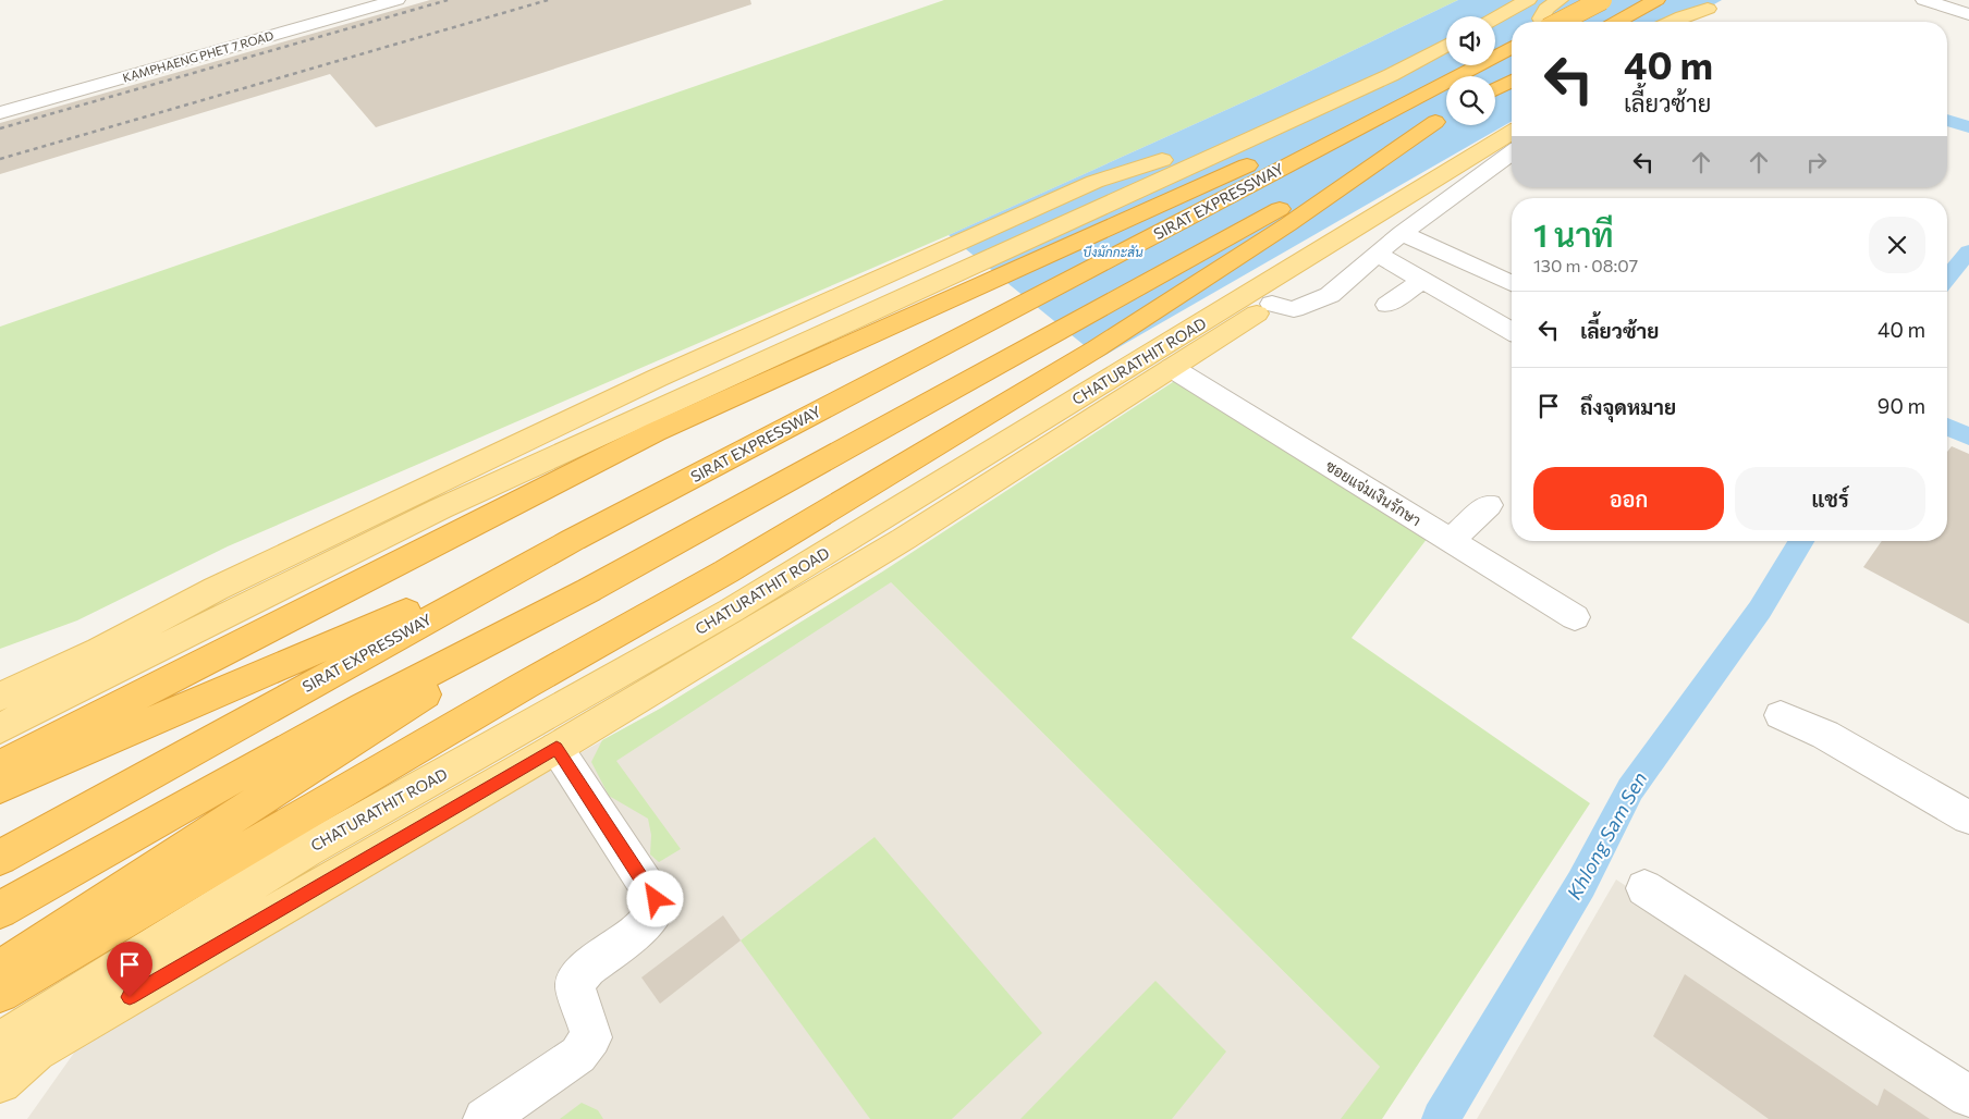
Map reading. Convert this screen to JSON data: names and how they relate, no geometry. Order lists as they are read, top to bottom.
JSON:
{
  "streets": {
    "highway": ["SIRAT EXPRESSWAY"],
    "main road": ["CHATURATHIT ROAD"],
    "street": ["KAMPHAENG PHET 7 ROAD", "ซอยแจ่มเงินรักษา"]
  },
  "water": ["บึงมักกะสัน", "Khlong Sam Sen"],
  "page": {
    "turn": ["40 m", "เลี้ยวซ้าย"],
    "heading": ["1 นาที", "130 m · 08:07"],
    "list": [
      {
        "name": "เลี้ยวซ้าย",
        "value": "40 m"
      },
      {
        "name": "ถึงจุดหมาย",
        "value": "90 m"
      }
    ],
    "buttons": ["ออก", "แชร์"]
  }
}
